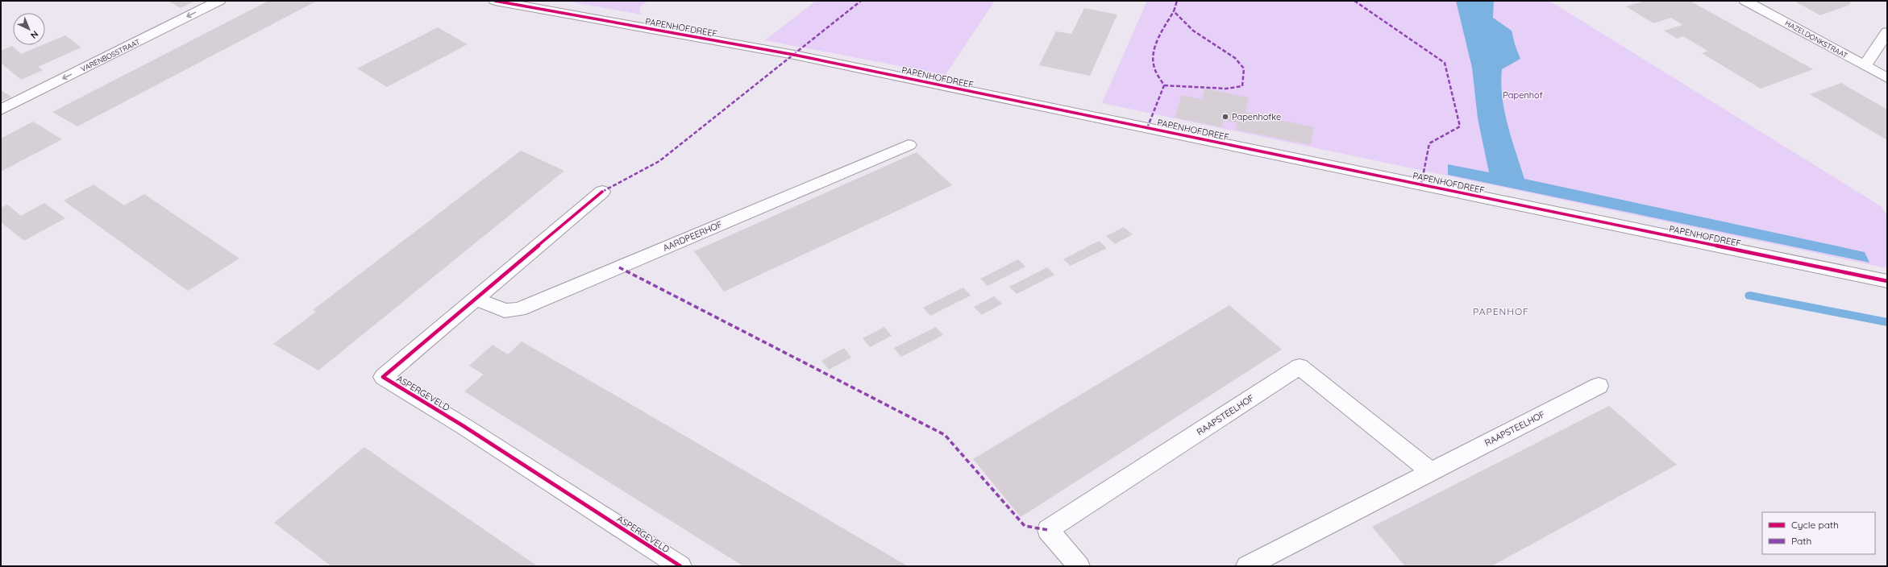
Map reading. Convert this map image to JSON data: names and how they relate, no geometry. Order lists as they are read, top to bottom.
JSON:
{
  "streets": {
    "street": [
      "PAPENHOFDREEF",
      "HAZELDONKSTRAAT",
      "VARENBOSSTRAAT",
      "AARDPEERHOF",
      "ASPERGEVELD",
      "RAAPSTEELHOF"
    ]
  },
  "crossings": [
    ["AARDPEERHOF", "ASPERGEVELD"]
  ],
  "one_way": ["VARENBOSSTRAAT"],
  "districts": ["PAPENHOF"],
  "parks": ["Papenhof"],
  "places": ["Papenhofke"],
  "legend": ["Cycle path", "Path"],
  "north": "bottom right"
}
